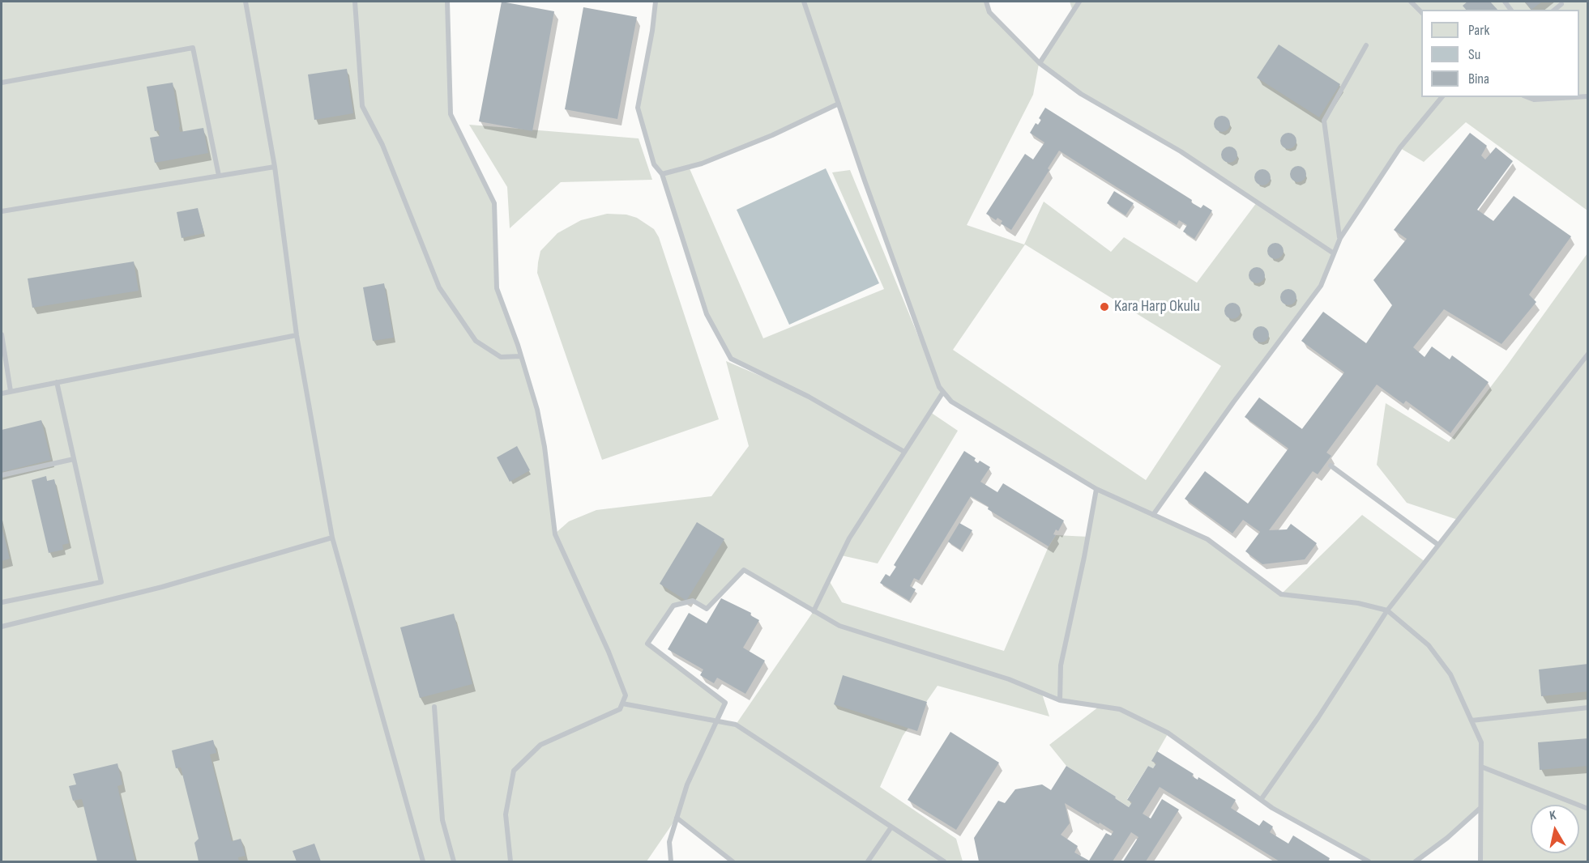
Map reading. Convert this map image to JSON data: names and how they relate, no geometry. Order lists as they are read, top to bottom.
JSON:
{
  "places": ["Kara Harp Okulu"],
  "legend": ["Park", "Su", "Bina"],
  "north": "top"
}
